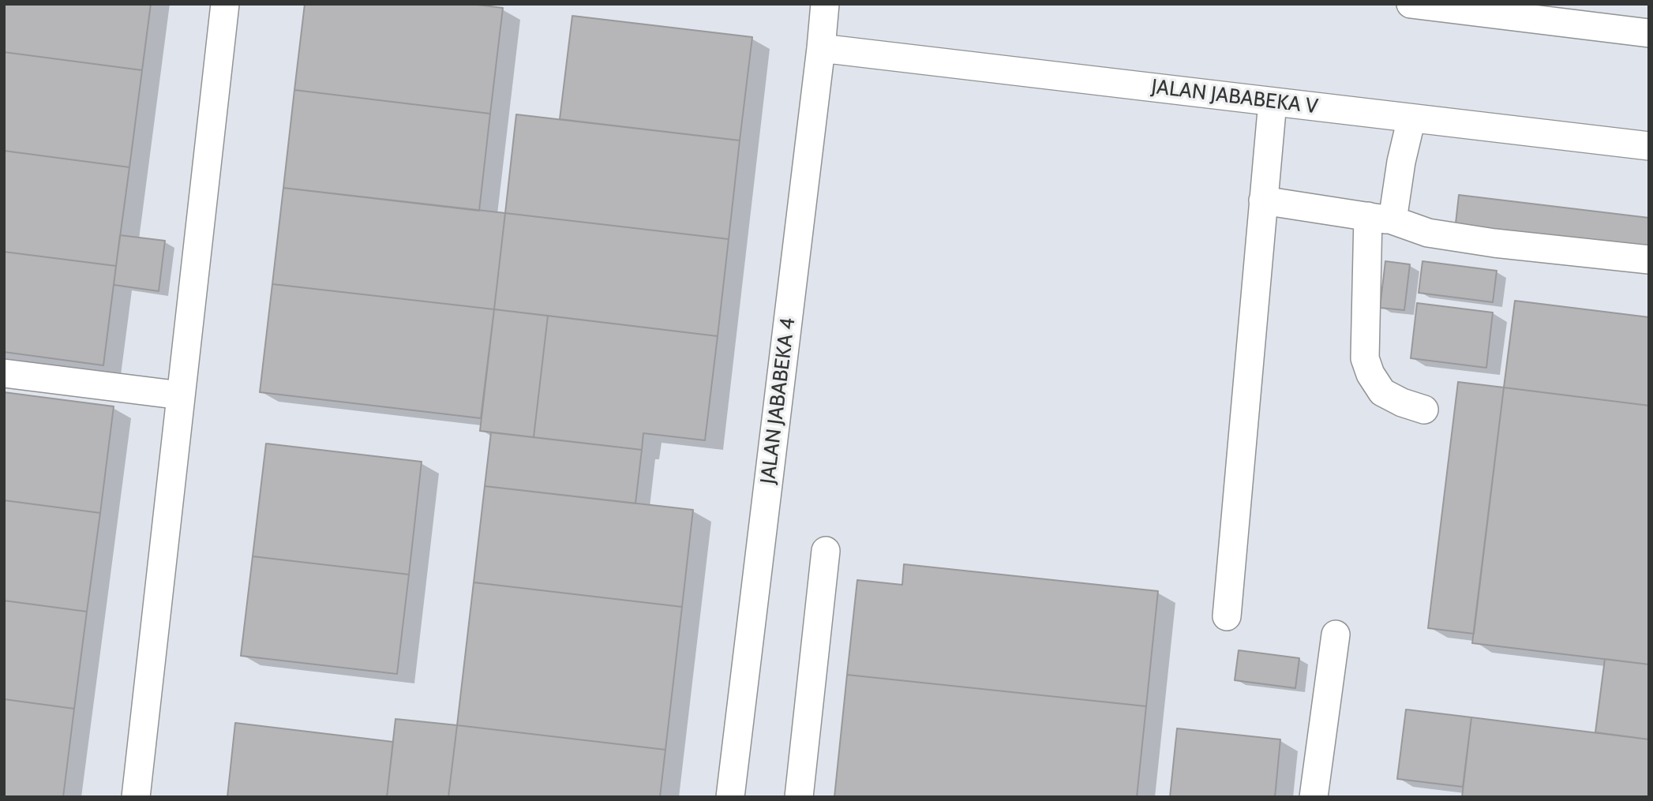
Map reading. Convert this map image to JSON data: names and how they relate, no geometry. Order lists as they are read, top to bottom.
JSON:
{
  "streets": {
    "street": ["JALAN JABABEKA V", "JALAN JABABEKA 4"]
  },
  "crossings": [
    ["JALAN JABABEKA V", "JALAN JABABEKA 4"]
  ]
}
